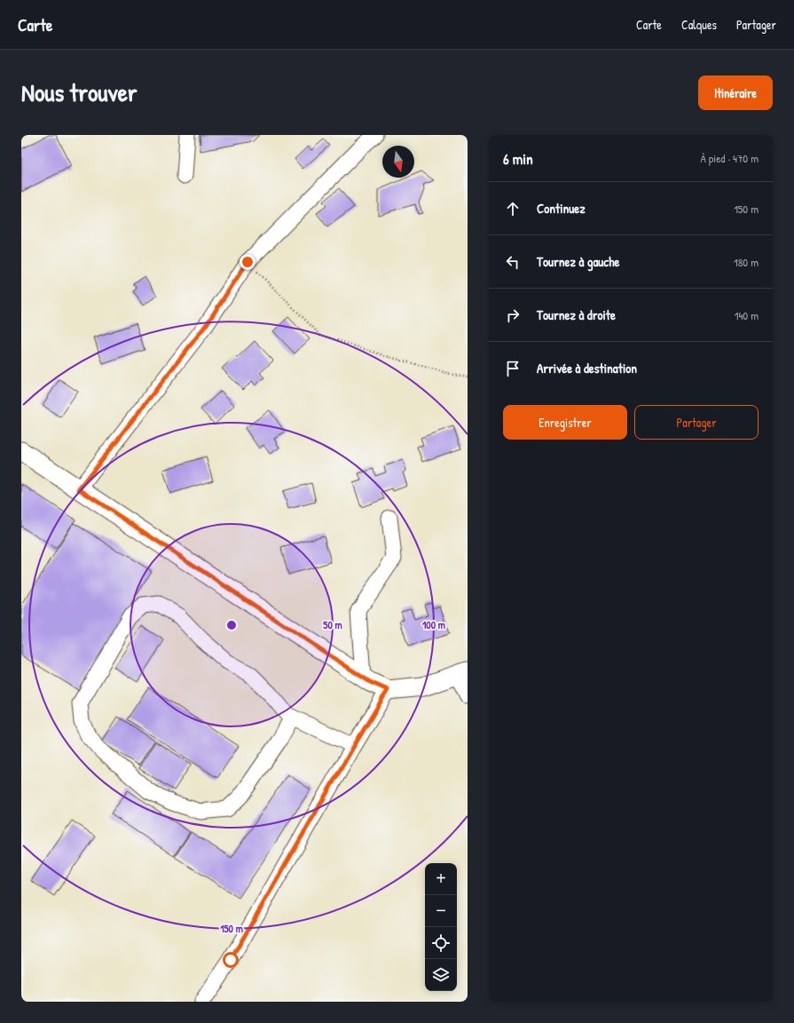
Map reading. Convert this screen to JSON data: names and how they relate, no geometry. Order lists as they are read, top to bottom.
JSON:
{
  "north": "bottom",
  "page": {
    "header": "Carte",
    "nav": ["Carte", "Calques", "Partager"],
    "title": "Nous trouver",
    "buttons": [
      "Itinéraire",
      ["Enregistrer", "Partager"]
    ],
    "heading": ["6 min", "À pied · 470 m"],
    "list": [
      ["Continuez", "150 m"],
      ["Tournez à gauche", "180 m"],
      ["Tournez à droite", "140 m"],
      "Arrivée à destination"
    ],
    "map_buttons": ["+", "−"]
  },
  "rings": ["50 m", "100 m", "150 m"]
}
